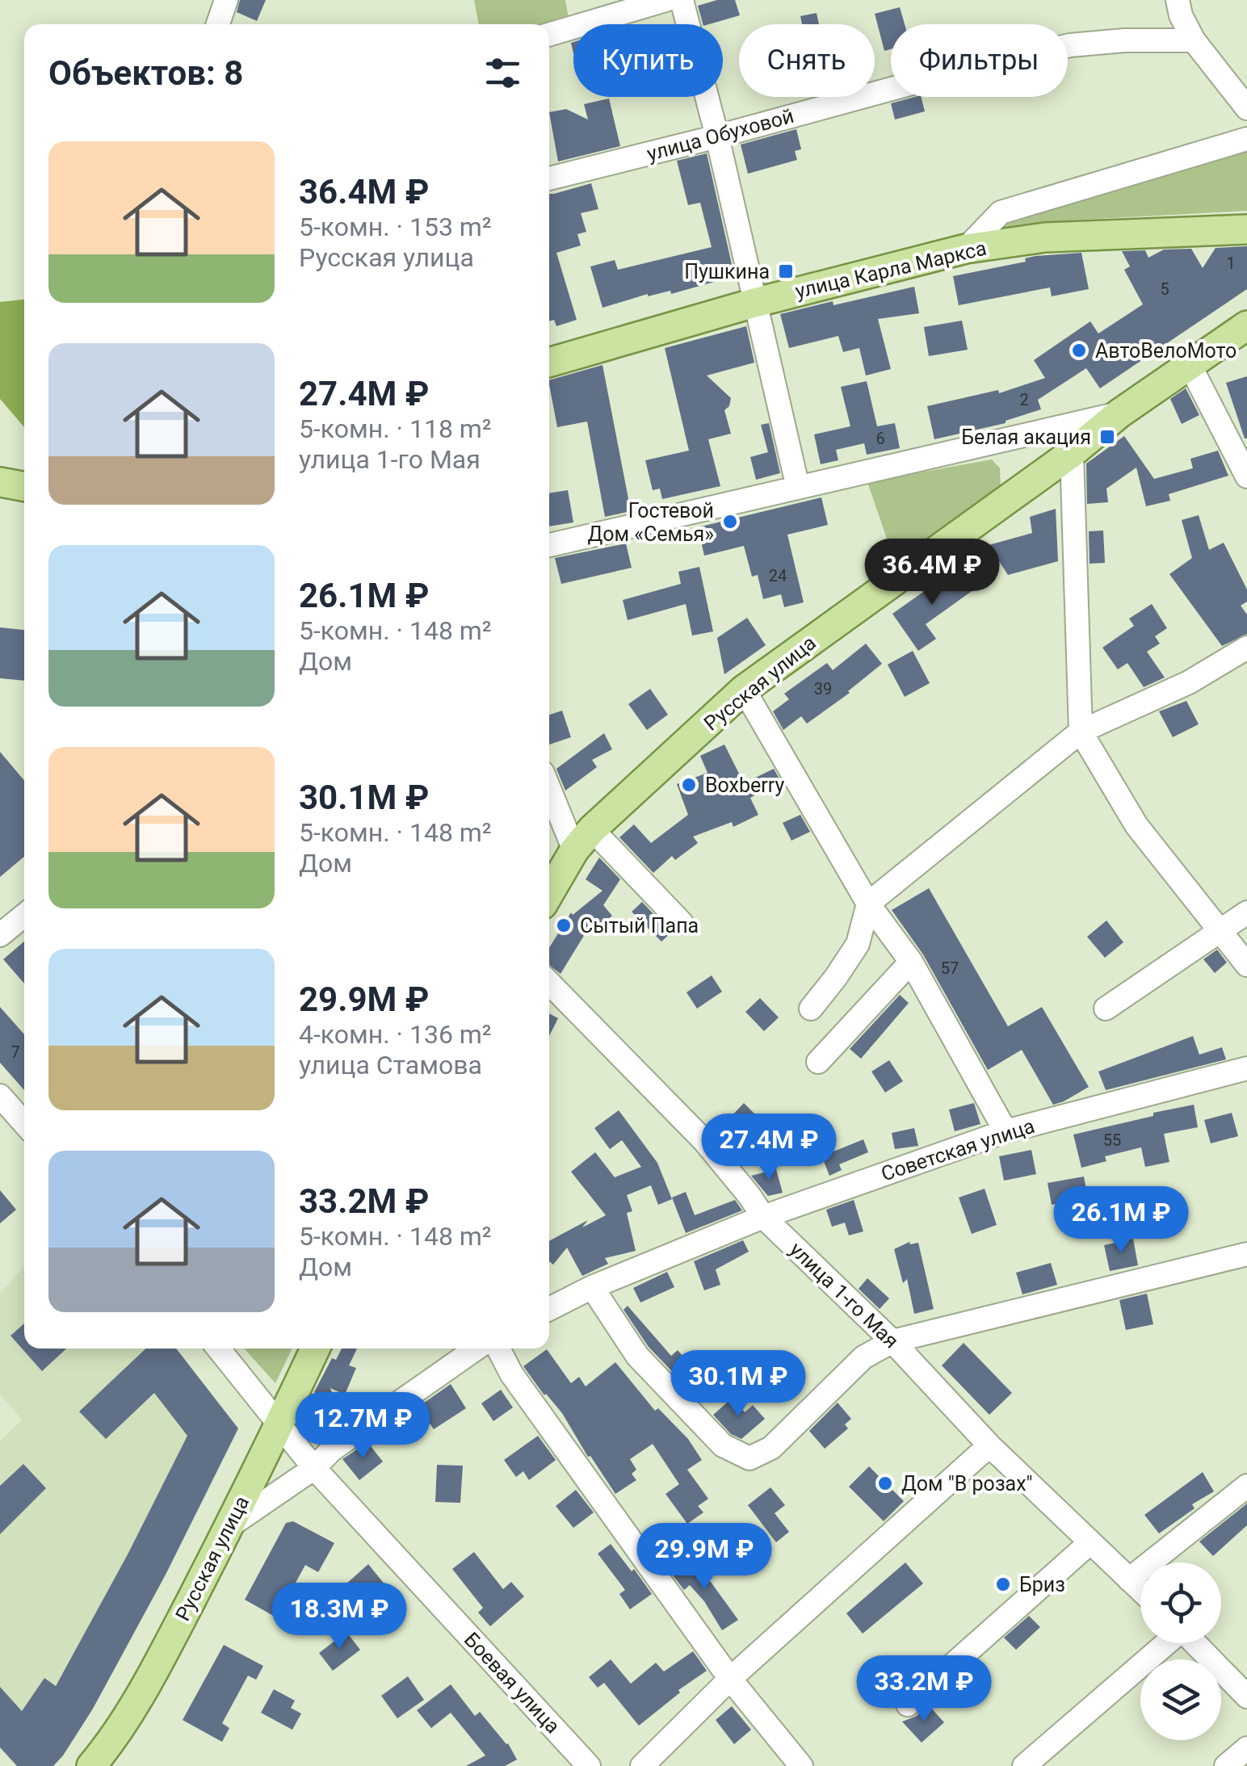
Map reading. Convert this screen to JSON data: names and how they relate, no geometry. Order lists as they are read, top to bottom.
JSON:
{
  "streets": {
    "main road": ["улица Карла Маркса", "Русская улица"],
    "street": [
      "улица Обуховой",
      "Советская улица",
      "улица 1-го Мая",
      "Боевая улица"
    ]
  },
  "crossings": [
    ["Русская улица", "Боевая улица"],
    ["Советская улица", "улица 1-го Мая"]
  ],
  "places": {
    "transit": ["Пушкина", "Белая акация"],
    "other": [
      "АвтоВелоМото",
      "Гостевой Дом «Семья»",
      "Boxberry",
      "Сытый Папа",
      "Дом \"В розах\"",
      "Бриз"
    ]
  },
  "house_numbers": [
    "1",
    "5",
    "2",
    "6",
    "24",
    "39",
    "57",
    "7",
    "55"
  ],
  "page": {
    "chip": ["Купить", "Снять", "Фильтры"],
    "heading": "Объектов: 8",
    "list": [
      {
        "name": "36.4M ₽",
        "note": "5-комн. · 153 m² · Русская улица"
      },
      {
        "name": "27.4M ₽",
        "note": "5-комн. · 118 m² · улица 1-го Мая"
      },
      {
        "name": "26.1M ₽",
        "note": "5-комн. · 148 m² · Дом"
      },
      {
        "name": "30.1M ₽",
        "note": "5-комн. · 148 m² · Дом"
      },
      {
        "name": "29.9M ₽",
        "note": "4-комн. · 136 m² · улица Стамова"
      },
      {
        "name": "33.2M ₽",
        "note": "5-комн. · 148 m² · Дом"
      }
    ],
    "price": [
      "36.4M ₽",
      "27.4M ₽",
      "26.1M ₽",
      "30.1M ₽",
      "12.7M ₽",
      "29.9M ₽",
      "18.3M ₽",
      "33.2M ₽"
    ]
  }
}
